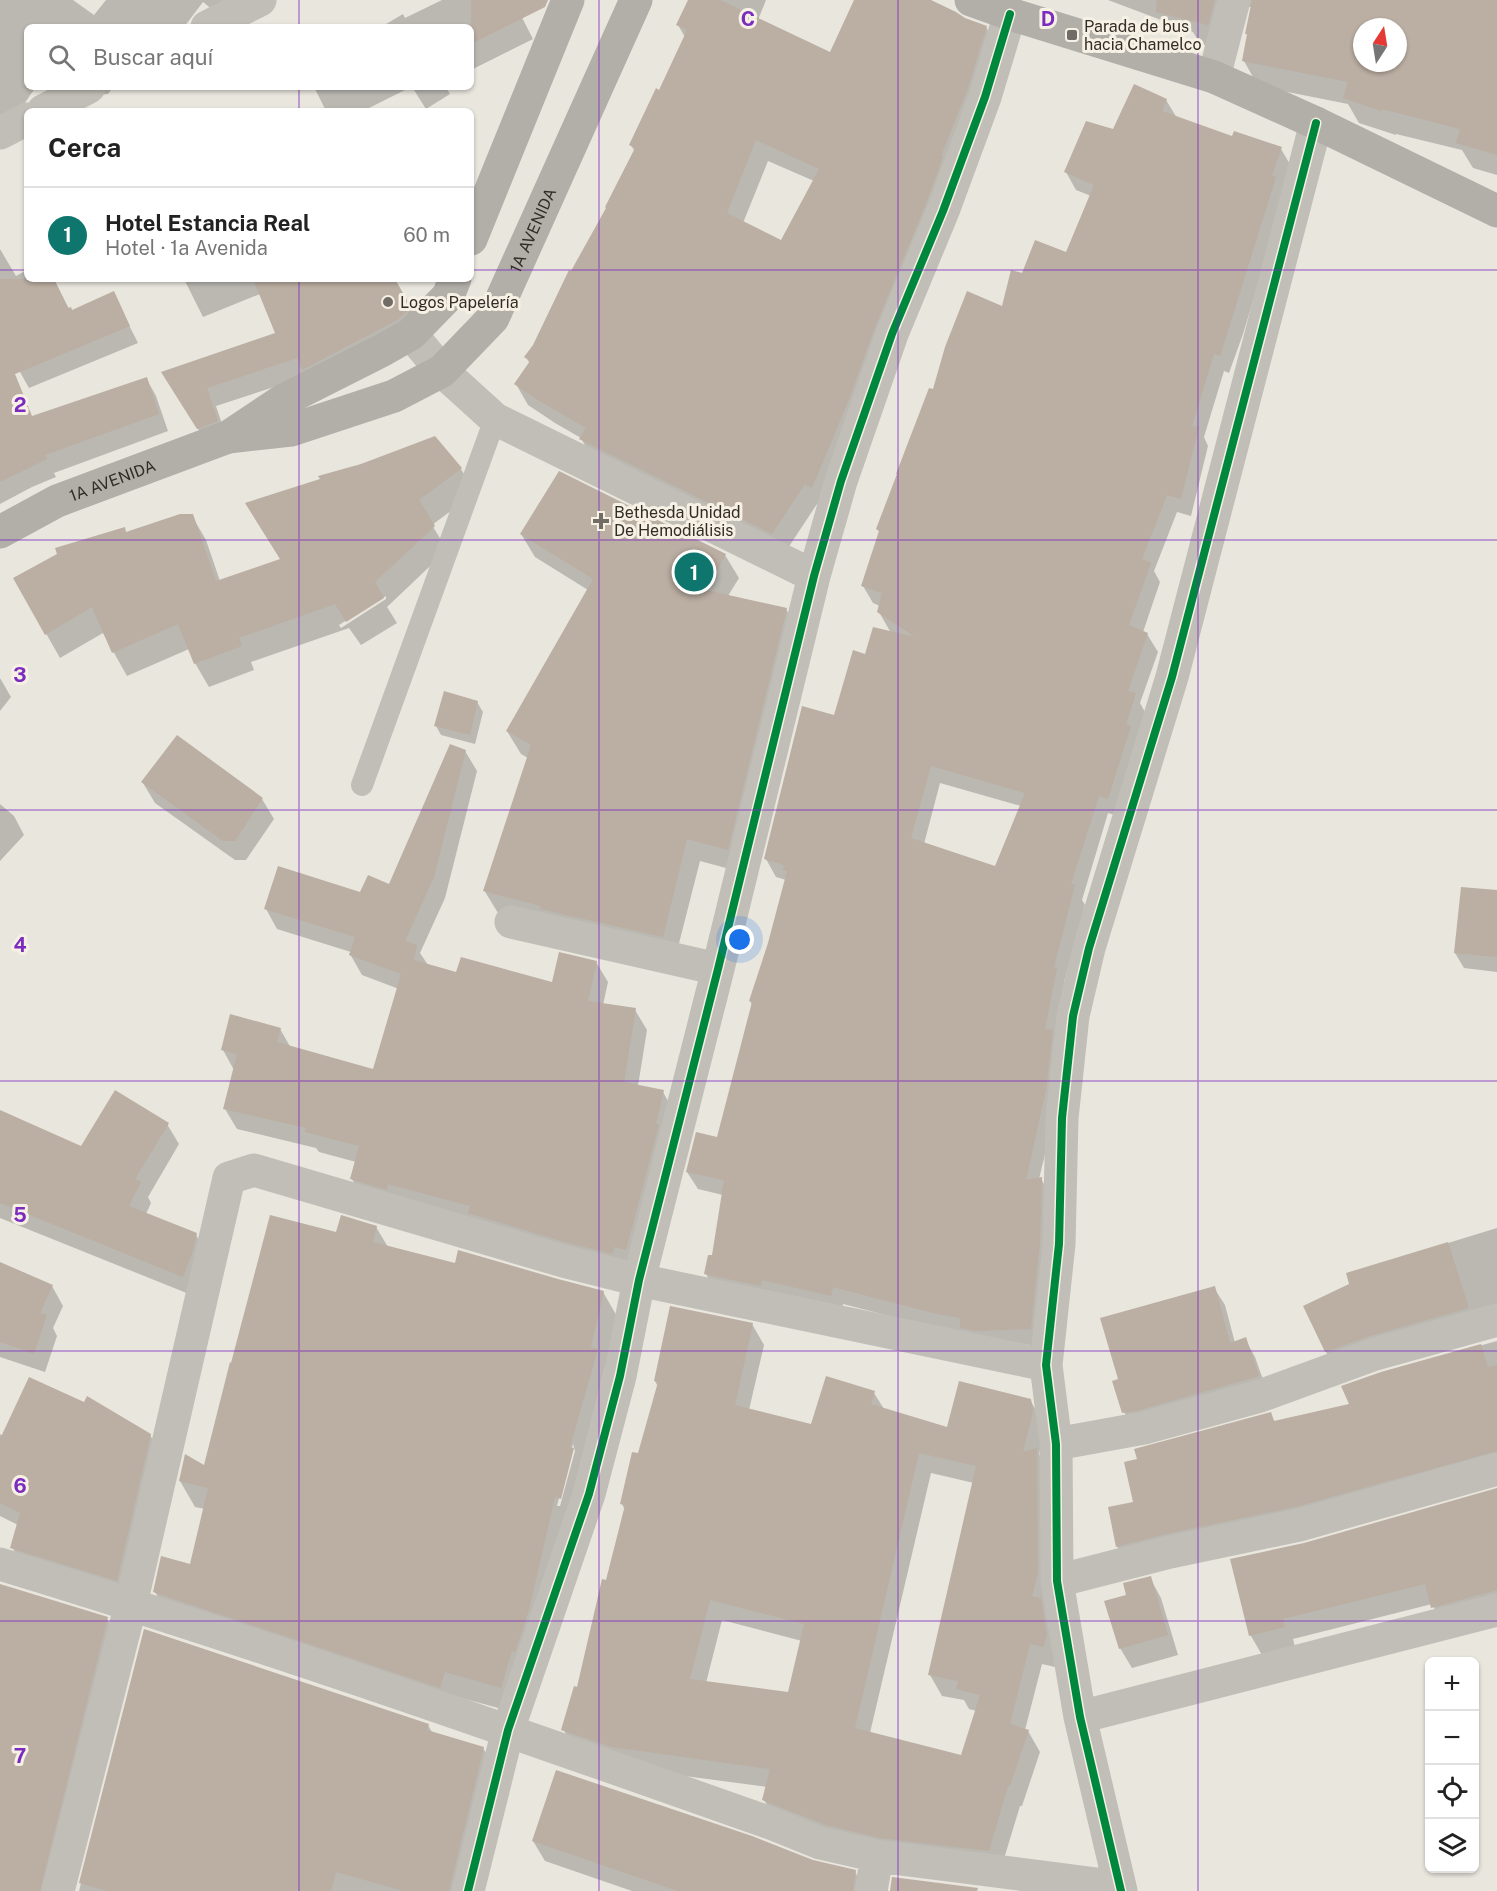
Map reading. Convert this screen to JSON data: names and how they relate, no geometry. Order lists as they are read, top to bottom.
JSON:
{
  "streets": {
    "main road": ["1A AVENIDA"]
  },
  "places": {
    "transit": ["Parada de bus hacia Chamelco"],
    "other": ["Logos Papelería"],
    "health": ["Bethesda Unidad De Hemodiálisis"]
  },
  "north": "top",
  "page": {
    "search": "Buscar aquí",
    "heading": "Cerca",
    "list": [
      {
        "mark": "1",
        "name": "Hotel Estancia Real",
        "note": "Hotel · 1a Avenida",
        "value": "60 m"
      }
    ],
    "pins": "1",
    "map_buttons": ["+", "−"]
  },
  "grid": {
    "columns": ["C", "D"],
    "rows": [
      "2",
      "3",
      "4",
      "5",
      "6",
      "7"
    ]
  }
}
